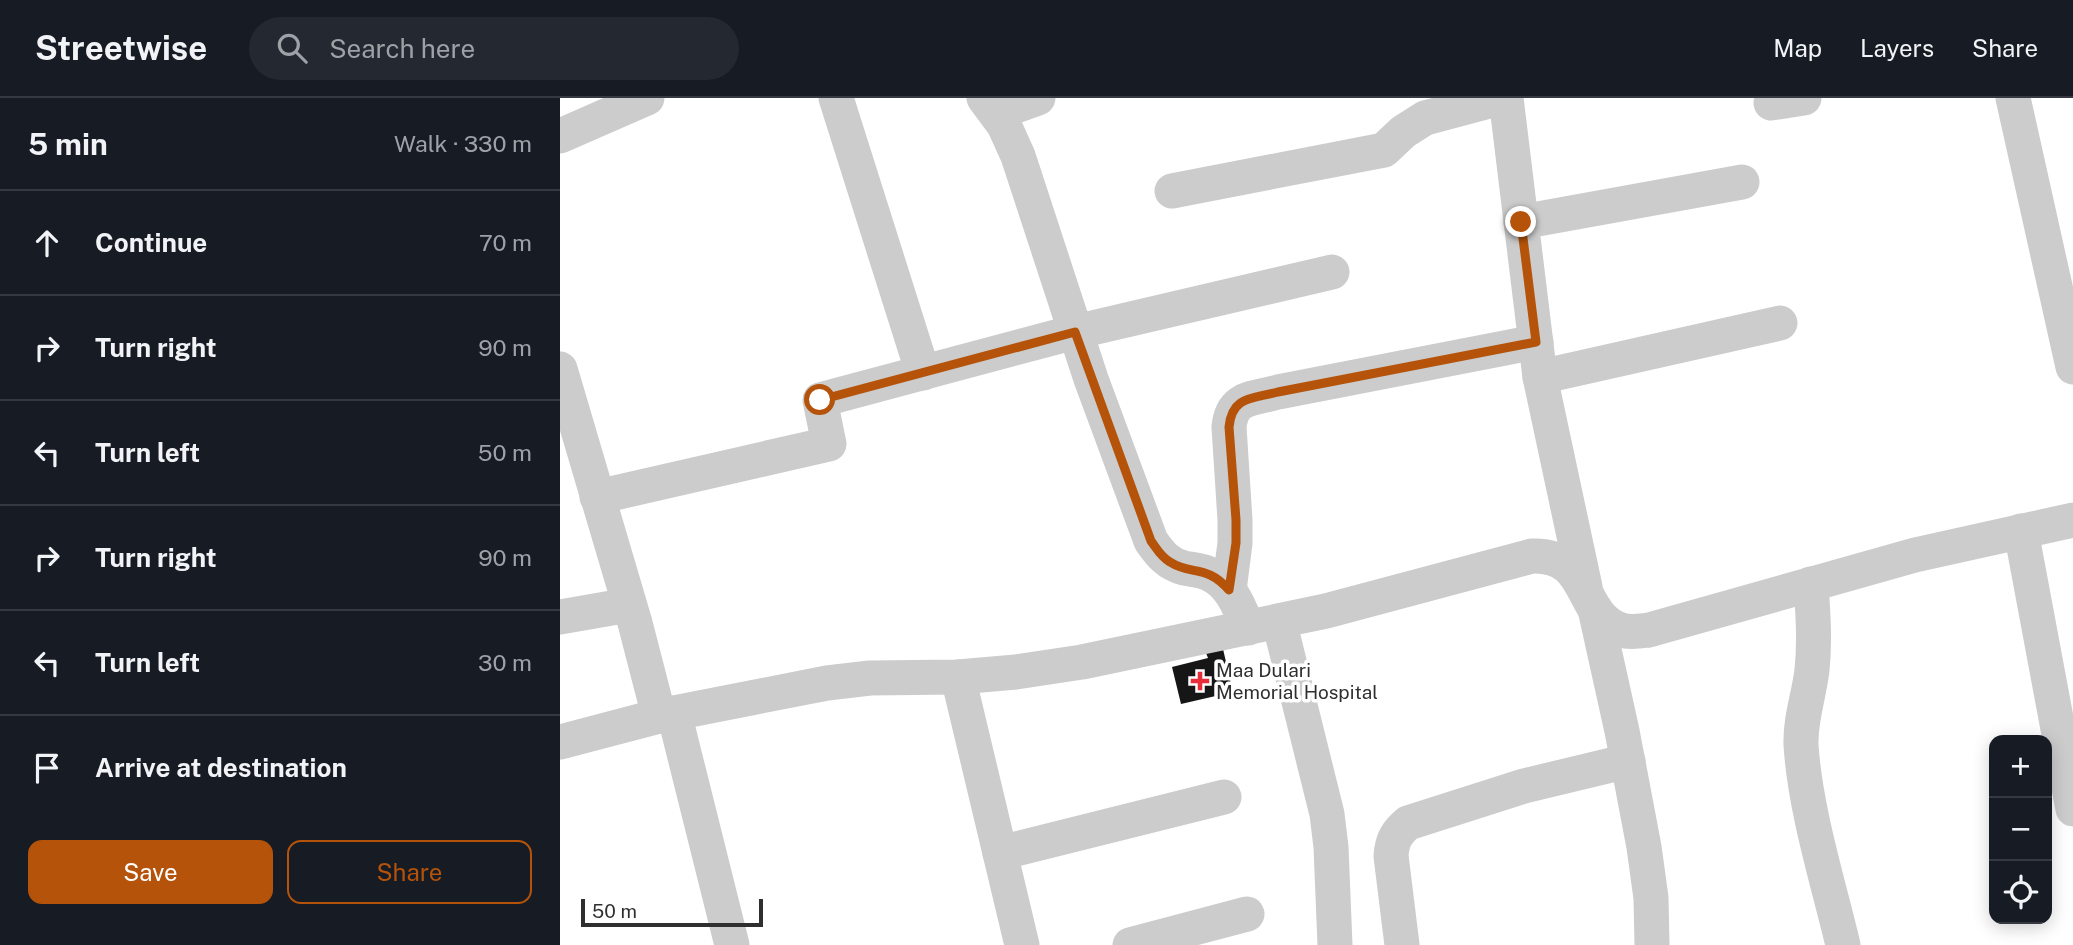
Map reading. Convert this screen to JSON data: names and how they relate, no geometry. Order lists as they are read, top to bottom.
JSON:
{
  "places": {
    "health": ["Maa Dulari Memorial Hospital"]
  },
  "scale_bar": "50 m",
  "page": {
    "header": "Streetwise",
    "search": "Search here",
    "nav": ["Map", "Layers", "Share"],
    "heading": ["5 min", "Walk · 330 m"],
    "list": [
      ["Continue", "70 m"],
      ["Turn right", "90 m"],
      ["Turn left", "50 m"],
      ["Turn right", "90 m"],
      ["Turn left", "30 m"],
      "Arrive at destination"
    ],
    "map_buttons": ["+", "−"],
    "buttons": ["Save", "Share"],
    "scale": "50 m"
  }
}
